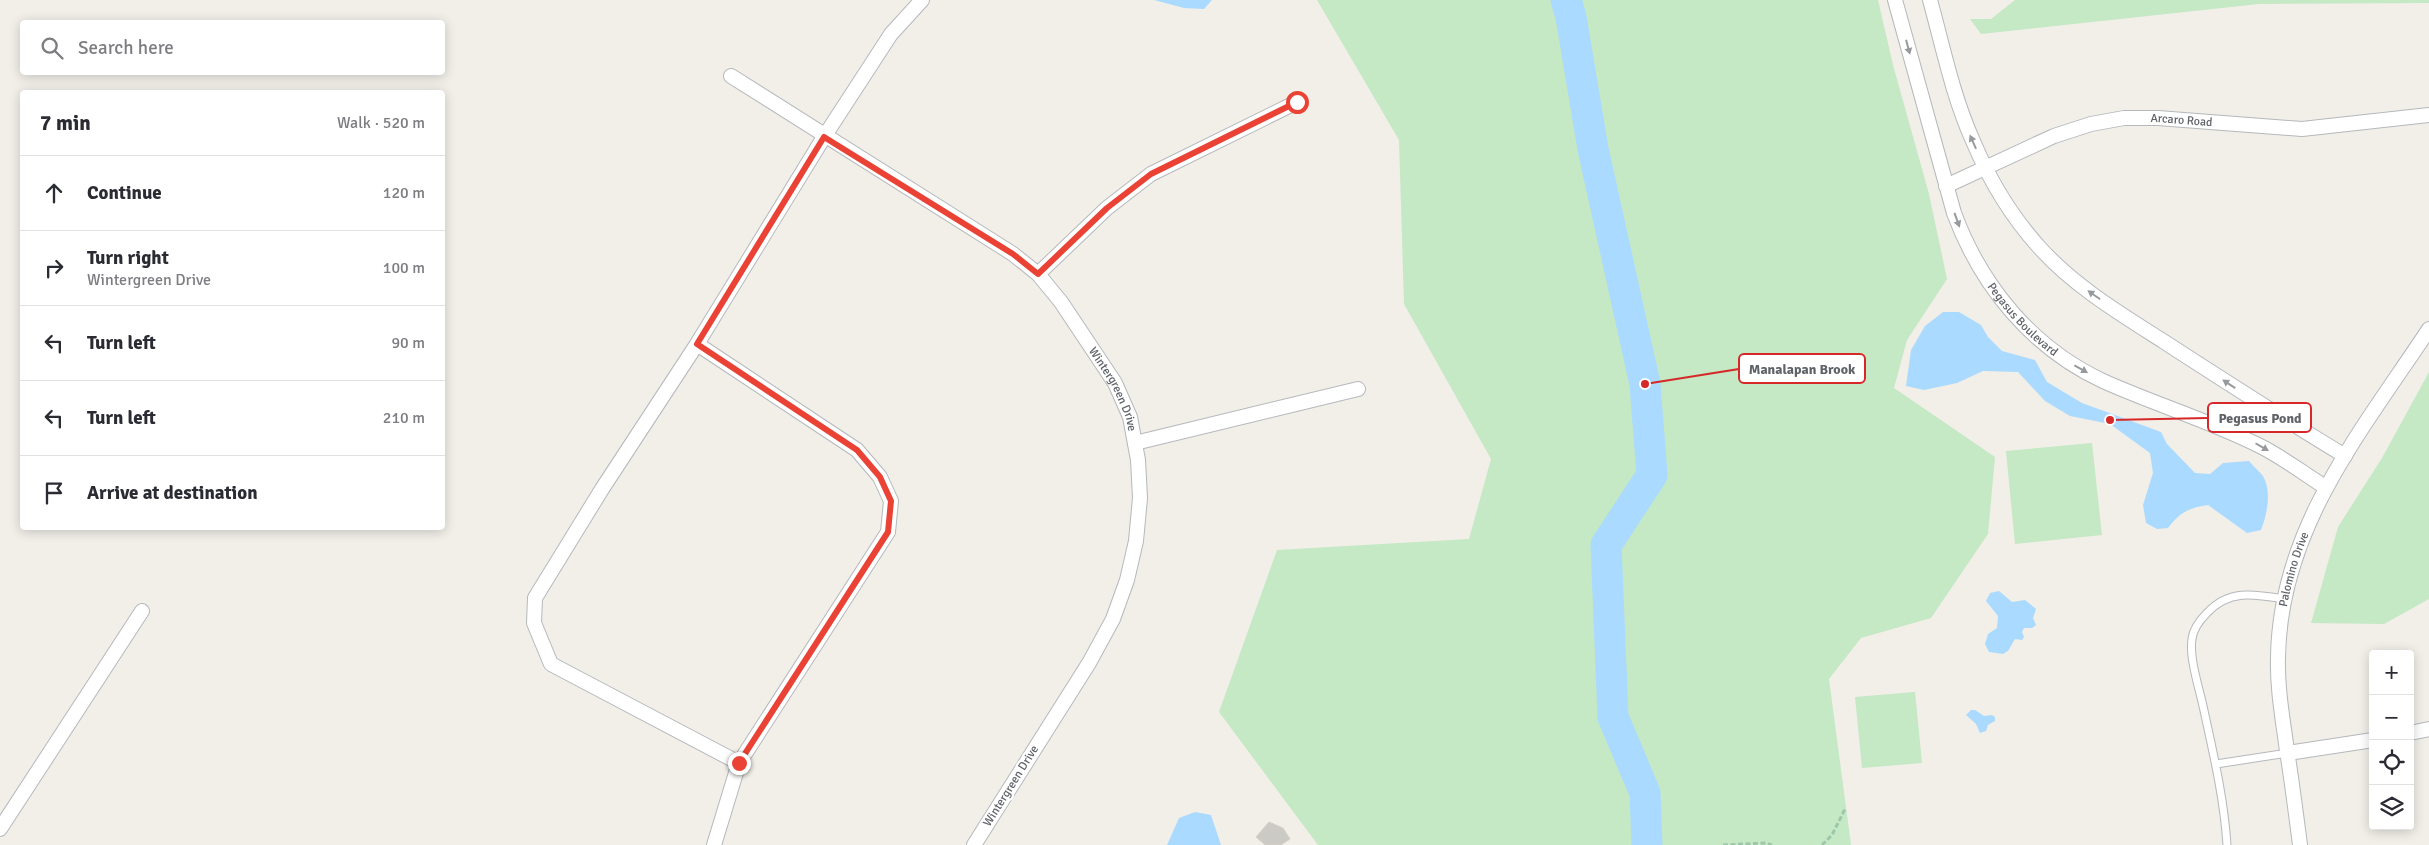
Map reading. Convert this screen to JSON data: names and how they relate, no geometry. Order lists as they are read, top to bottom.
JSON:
{
  "streets": {
    "street": [
      "Arcaro Road",
      "Pegasus Boulevard",
      "Wintergreen Drive",
      "Palomino Drive"
    ]
  },
  "crossings": [
    ["Arcaro Road", "Pegasus Boulevard"],
    ["Pegasus Boulevard", "Palomino Drive"]
  ],
  "places": ["Manalapan Brook", "Pegasus Pond"],
  "page": {
    "search": "Search here",
    "heading": ["7 min", "Walk · 520 m"],
    "list": [
      ["Continue", "120 m"],
      ["Turn right", "Wintergreen Drive", "100 m"],
      ["Turn left", "90 m"],
      ["Turn left", "210 m"],
      "Arrive at destination"
    ],
    "map_buttons": ["+", "−"]
  }
}
